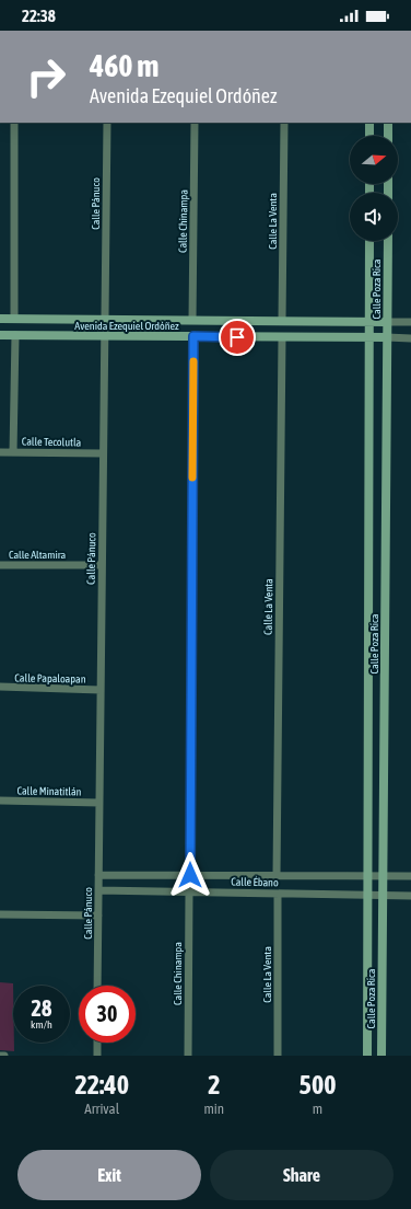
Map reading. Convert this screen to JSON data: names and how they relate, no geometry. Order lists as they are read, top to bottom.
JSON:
{
  "streets": {
    "street": [
      "Calle Pánuco",
      "Calle Chinampa",
      "Calle La Venta",
      "Calle Poza Rica",
      "Avenida Ezequiel Ordóñez",
      "Calle Tecolutla",
      "Calle Altamira",
      "Calle Papaloapan",
      "Calle Minatitlán",
      "Calle Ébano"
    ]
  },
  "crossings": [
    ["Calle Pánuco", "Avenida Ezequiel Ordóñez"],
    ["Calle Pánuco", "Calle Tecolutla"],
    ["Calle Pánuco", "Calle Altamira"],
    ["Calle Pánuco", "Calle Papaloapan"],
    ["Calle Pánuco", "Calle Minatitlán"],
    ["Calle Pánuco", "Calle Ébano"],
    ["Calle Chinampa", "Avenida Ezequiel Ordóñez"],
    ["Calle Chinampa", "Calle Ébano"],
    ["Calle La Venta", "Avenida Ezequiel Ordóñez"],
    ["Calle La Venta", "Calle Ébano"],
    ["Calle Poza Rica", "Avenida Ezequiel Ordóñez"],
    ["Calle Poza Rica", "Calle Ébano"]
  ],
  "north": "right",
  "page": {
    "status": "22:38",
    "turn": ["460 m", "Avenida Ezequiel Ordóñez"],
    "speed": "28 km/h",
    "limit": "30",
    "eta": [
      "22:40",
      "Arrival",
      "2",
      "min",
      "500",
      "m"
    ],
    "buttons": ["Exit", "Share"]
  }
}
